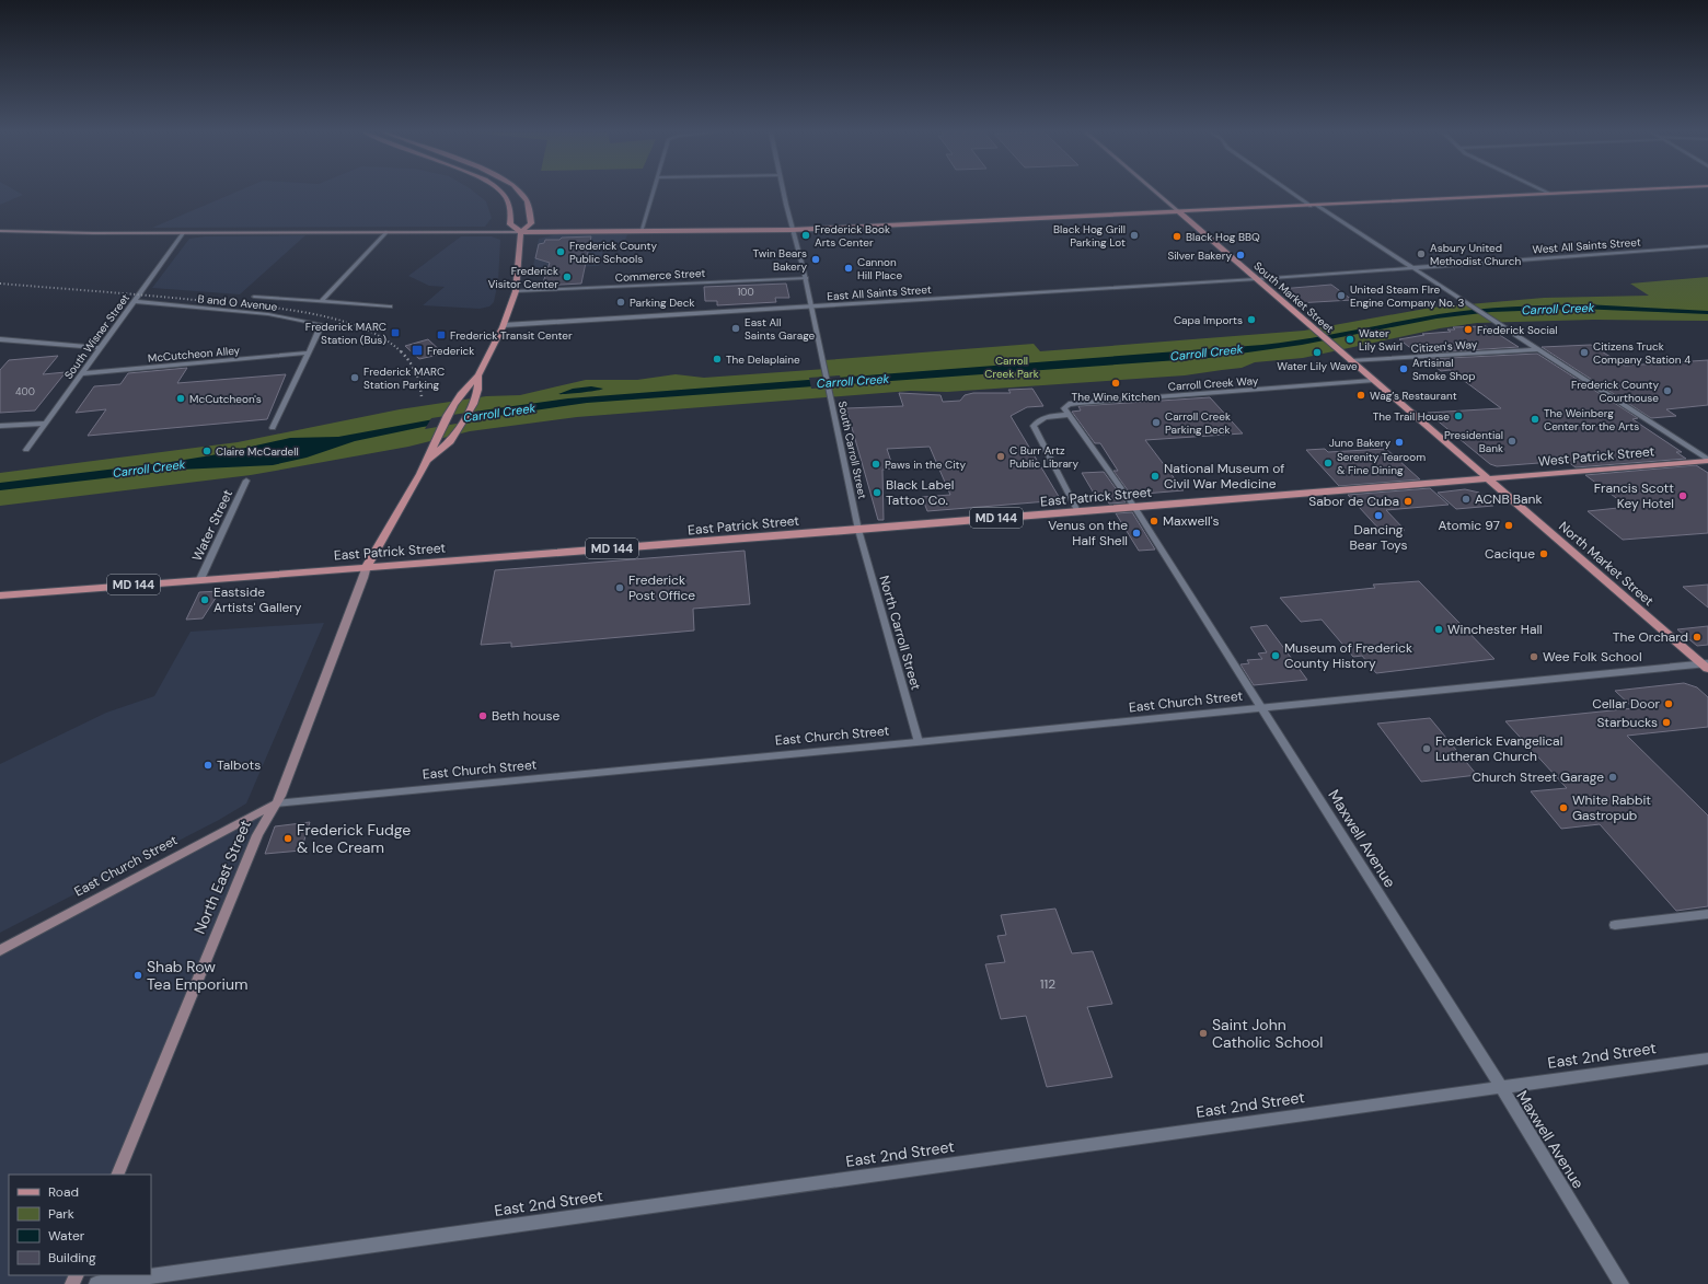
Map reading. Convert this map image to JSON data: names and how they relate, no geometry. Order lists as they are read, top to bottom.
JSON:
{
  "streets": {
    "main road": [
      "South Market Street",
      "West Patrick Street",
      "East Patrick Street",
      "MD 144",
      "North Market Street",
      "East Church Street",
      "North East Street"
    ],
    "street": [
      "West All Saints Street",
      "Commerce Street",
      "East All Saints Street",
      "B and O Avenue",
      "South Wisner Street",
      "Citizen's Way",
      "McCutcheon Alley",
      "Carroll Creek Way",
      "South Carroll Street",
      "Water Street",
      "North Carroll Street",
      "Maxwell Avenue",
      "East 2nd Street"
    ]
  },
  "crossings": [
    ["West All Saints Street", "East All Saints Street"],
    ["West All Saints Street", "South Market Street"],
    ["Commerce Street", "South Carroll Street"],
    ["East All Saints Street", "South Market Street"],
    ["East All Saints Street", "South Carroll Street"],
    ["South Market Street", "Citizen's Way"],
    ["South Market Street", "Carroll Creek Way"],
    ["South Market Street", "West Patrick Street"],
    ["South Market Street", "East Patrick Street"],
    ["South Market Street", "North Market Street"],
    ["B and O Avenue", "South Wisner Street"],
    ["B and O Avenue", "McCutcheon Alley"],
    ["South Wisner Street", "McCutcheon Alley"],
    ["Carroll Creek Way", "Maxwell Avenue"],
    ["South Carroll Street", "East Patrick Street"],
    ["South Carroll Street", "North Carroll Street"],
    ["West Patrick Street", "East Patrick Street"],
    ["West Patrick Street", "North Market Street"],
    ["East Patrick Street", "Water Street"],
    ["East Patrick Street", "North Market Street"],
    ["East Patrick Street", "North Carroll Street"],
    ["East Patrick Street", "Maxwell Avenue"],
    ["East Patrick Street", "North East Street"],
    ["North Market Street", "East Church Street"],
    ["North Carroll Street", "East Church Street"],
    ["East Church Street", "Maxwell Avenue"],
    ["East Church Street", "North East Street"],
    ["Maxwell Avenue", "East 2nd Street"]
  ],
  "water": ["Carroll Creek"],
  "parks": ["Carroll Creek Park"],
  "places": {
    "other": [
      "Frederick Book Arts Center",
      "Black Hog Grill Parking Lot",
      "Black Hog BBQ",
      "Frederick County Public Schools",
      "Asbury United Methodist Church",
      "Silver Bakery",
      "Twin Bears Bakery",
      "Cannon Hill Place",
      "Frederick Visitor Center",
      "United Steam FIre Engine Company No. 3",
      "Parking Deck",
      "Capa Imports",
      "East All Saints Garage",
      "Frederick Social",
      "Water Lily Swirl",
      "Water Lily Wave",
      "Citizens Truck Company Station 4",
      "The Delaplaine",
      "Artisinal Smoke Shop",
      "Frederick MARC Station Parking",
      "The Wine Kitchen",
      "Frederick County Courthouse",
      "Wag’s Restaurant",
      "McCutcheon's",
      "The Trail House",
      "The Weinberg Center for the Arts",
      "Carroll Creek Parking Deck",
      "Presidential Bank",
      "Juno Bakery",
      "Claire McCardell",
      "C Burr Artz Public Library",
      "Serenity Tearoom & Fine Dining",
      "Paws in the City",
      "National Museum of Civil War Medicine",
      "Black Label Tattoo Co.",
      "Francis Scott Key Hotel",
      "ACNB Bank",
      "Sabor de Cuba",
      "Dancing Bear Toys",
      "Maxwell's",
      "Atomic 97",
      "Venus on the Half Shell",
      "Cacique",
      "Frederick Post Office",
      "Eastside Artists' Gallery",
      "Winchester Hall",
      "The Orchard",
      "Museum of Frederick County History",
      "Wee Folk School",
      "Cellar Door",
      "Beth house",
      "Starbucks",
      "Frederick Evangelical Lutheran Church",
      "Talbots",
      "Church Street Garage",
      "White Rabbit Gastropub",
      "Frederick Fudge & Ice Cream",
      "Shab Row Tea Emporium",
      "Saint John Catholic School"
    ],
    "transit": ["Frederick MARC Station (Bus)", "Frederick Transit Center", "Frederick"]
  },
  "house_numbers": ["100", "400", "112"],
  "legend": [
    "Road",
    "Park",
    "Water",
    "Building"
  ]
}
